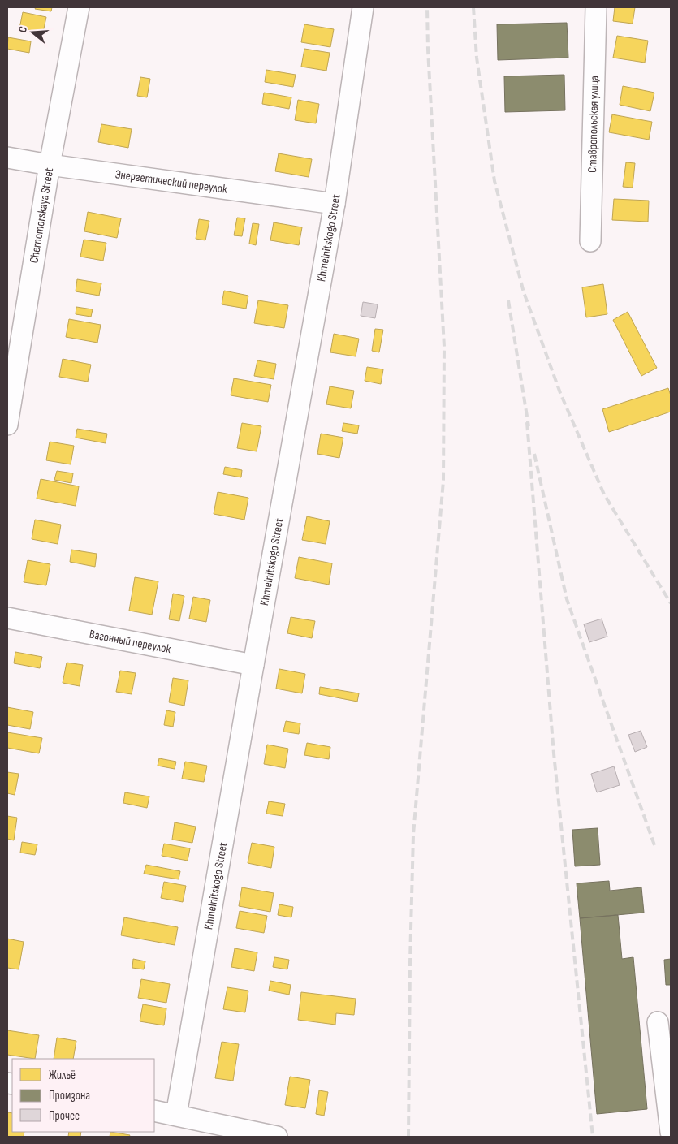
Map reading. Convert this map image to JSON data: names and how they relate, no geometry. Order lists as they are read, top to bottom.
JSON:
{
  "streets": {
    "street": [
      "Ставропольская улица",
      "Энергетический переулок",
      "Chernomorskaya Street",
      "Khmelnitskogo Street",
      "Вагонный переулок"
    ]
  },
  "crossings": [
    ["Энергетический переулок", "Chernomorskaya Street"],
    ["Энергетический переулок", "Khmelnitskogo Street"],
    ["Khmelnitskogo Street", "Вагонный переулок"]
  ],
  "legend": ["Жильё", "Промзона", "Прочее"],
  "north": "left"
}
